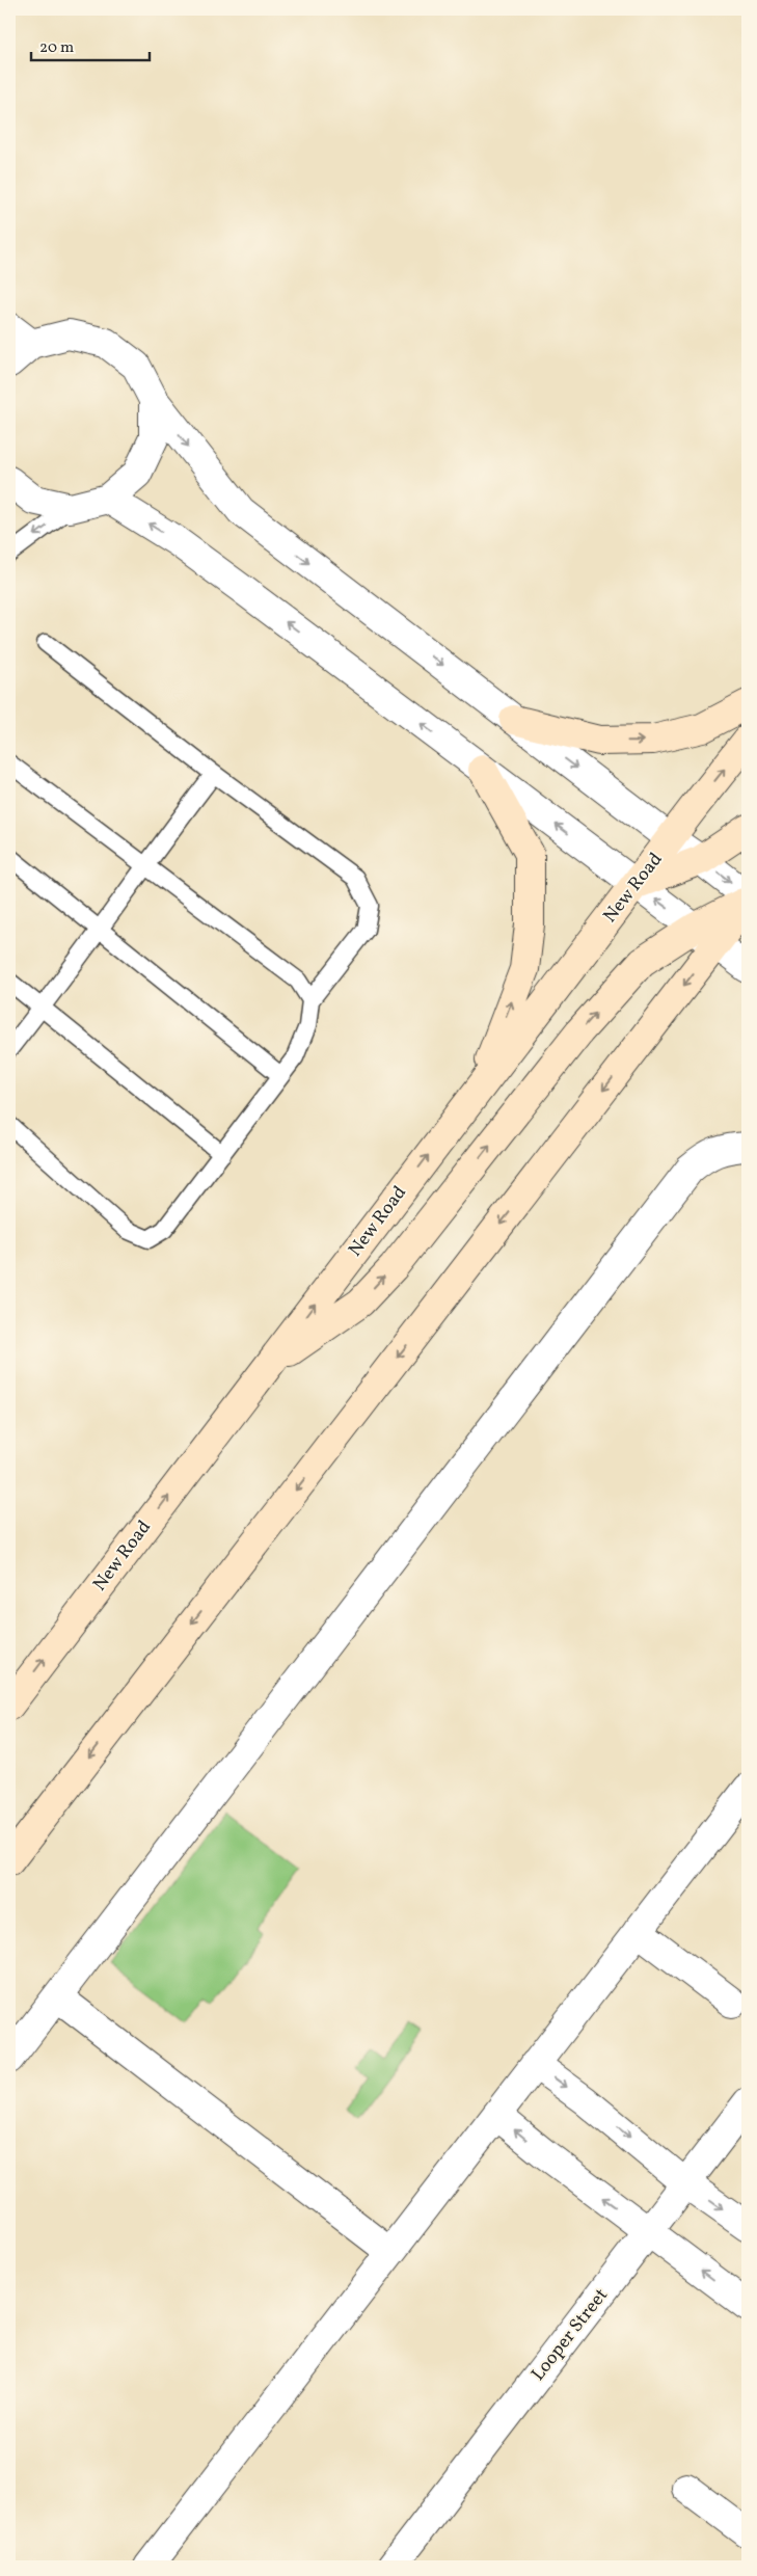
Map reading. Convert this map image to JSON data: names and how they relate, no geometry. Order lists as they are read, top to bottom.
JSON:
{
  "streets": {
    "main road": ["New Road"],
    "street": ["Looper Street"]
  },
  "scale_bar": "20 m"
}
